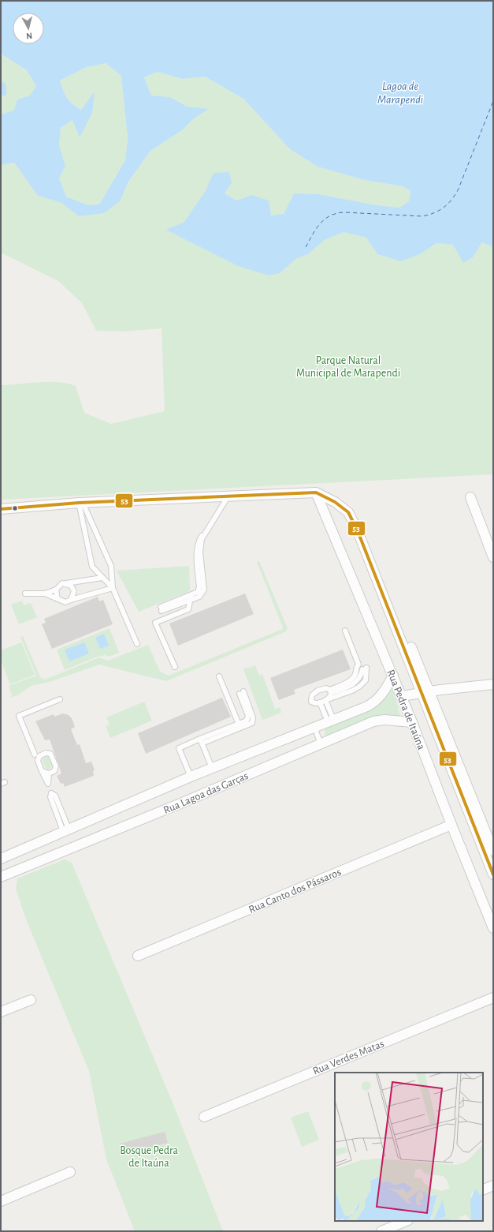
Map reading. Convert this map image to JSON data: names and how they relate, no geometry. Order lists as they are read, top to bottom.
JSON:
{
  "streets": {
    "street": [
      "Rua Pedra de Itaúna",
      "Rua Lagoa das Garças",
      "Rua Canto dos Pássaros",
      "Rua Verdes Matas"
    ]
  },
  "crossings": [
    ["Rua Pedra de Itaúna", "Rua Lagoa das Garças"],
    ["Rua Pedra de Itaúna", "Rua Canto dos Pássaros"]
  ],
  "water": ["Lagoa de Marapendi"],
  "parks": ["Parque Natural Municipal de Marapendi", "Bosque Pedra de Itaúna"],
  "lines": ["transit line 53"],
  "north": "bottom"
}
